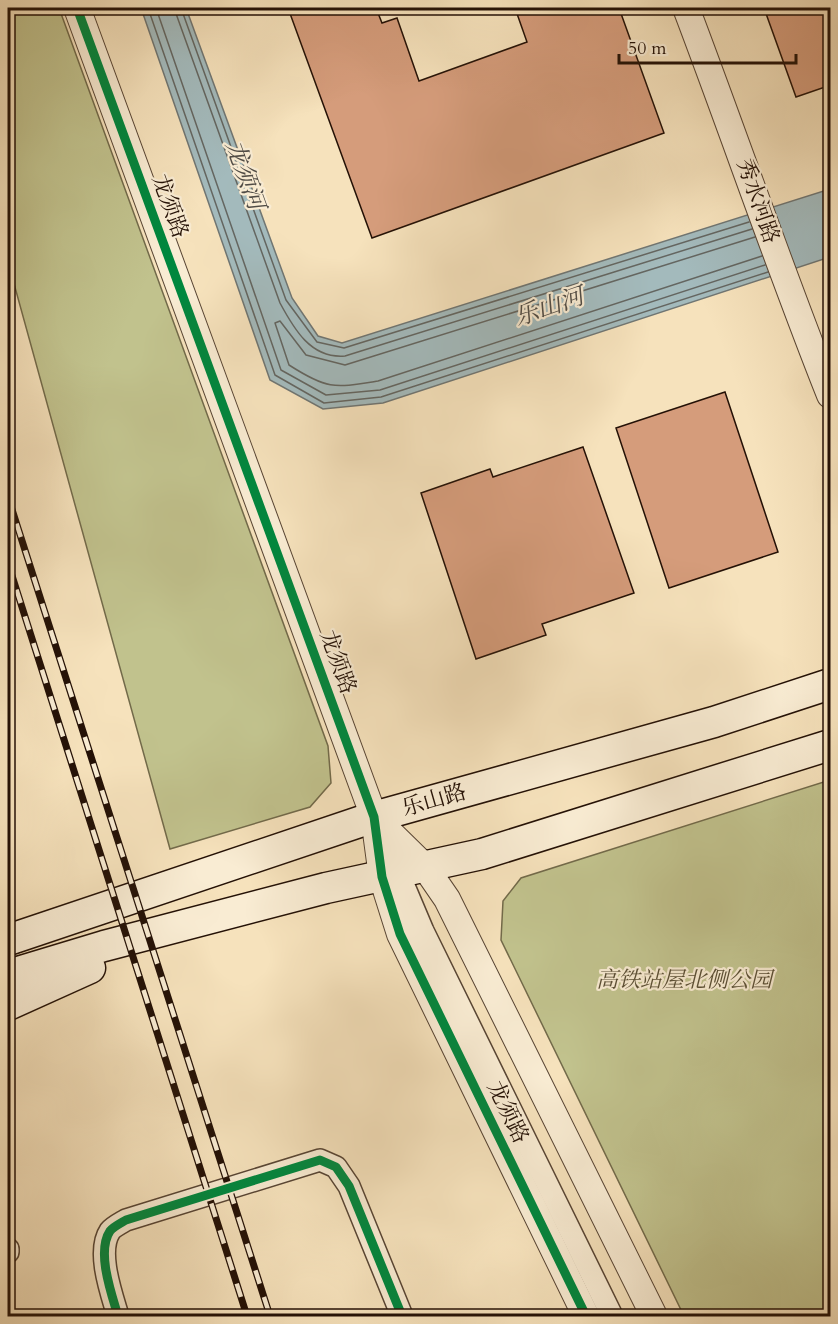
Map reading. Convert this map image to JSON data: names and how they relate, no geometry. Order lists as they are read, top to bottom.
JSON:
{
  "streets": {
    "main road": ["乐山路"],
    "street": ["秀水河路", "龙须路"]
  },
  "crossings": [
    ["龙须路", "乐山路"]
  ],
  "water": ["龙须河", "乐山河"],
  "parks": ["高铁站屋北侧公园"],
  "scale_bar": "50 m"
}
